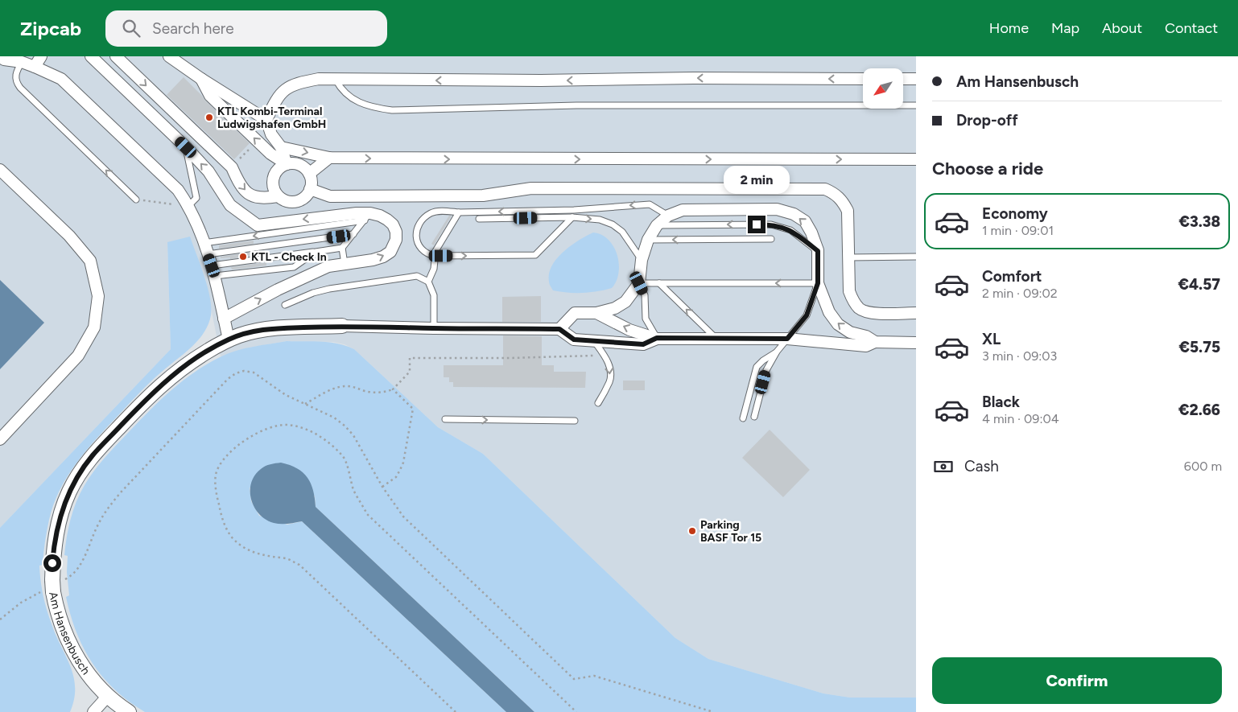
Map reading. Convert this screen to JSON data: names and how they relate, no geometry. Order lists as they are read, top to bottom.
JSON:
{
  "streets": {
    "street": ["Am Hansenbusch"]
  },
  "places": ["KTL Kombi-Terminal Ludwigshafen GmbH", "KTL - Check In", "Parking BASF Tor 15"],
  "north": "bottom left",
  "page": {
    "header": "Zipcab",
    "search": "Search here",
    "nav": [
      "Home",
      "Map",
      "About",
      "Contact"
    ],
    "banner": ["Am Hansenbusch", "Drop-off"],
    "heading": "Choose a ride",
    "bubble": "2 min",
    "list": [
      {
        "name": "Economy",
        "note": "1 min · 09:01",
        "value": "€3.38"
      },
      {
        "name": "Comfort",
        "note": "2 min · 09:02",
        "value": "€4.57"
      },
      {
        "name": "XL",
        "note": "3 min · 09:03",
        "value": "€5.75"
      },
      {
        "name": "Black",
        "note": "4 min · 09:04",
        "value": "€2.66"
      }
    ],
    "pay": ["Cash", "600 m"],
    "buttons": "Confirm"
  }
}
